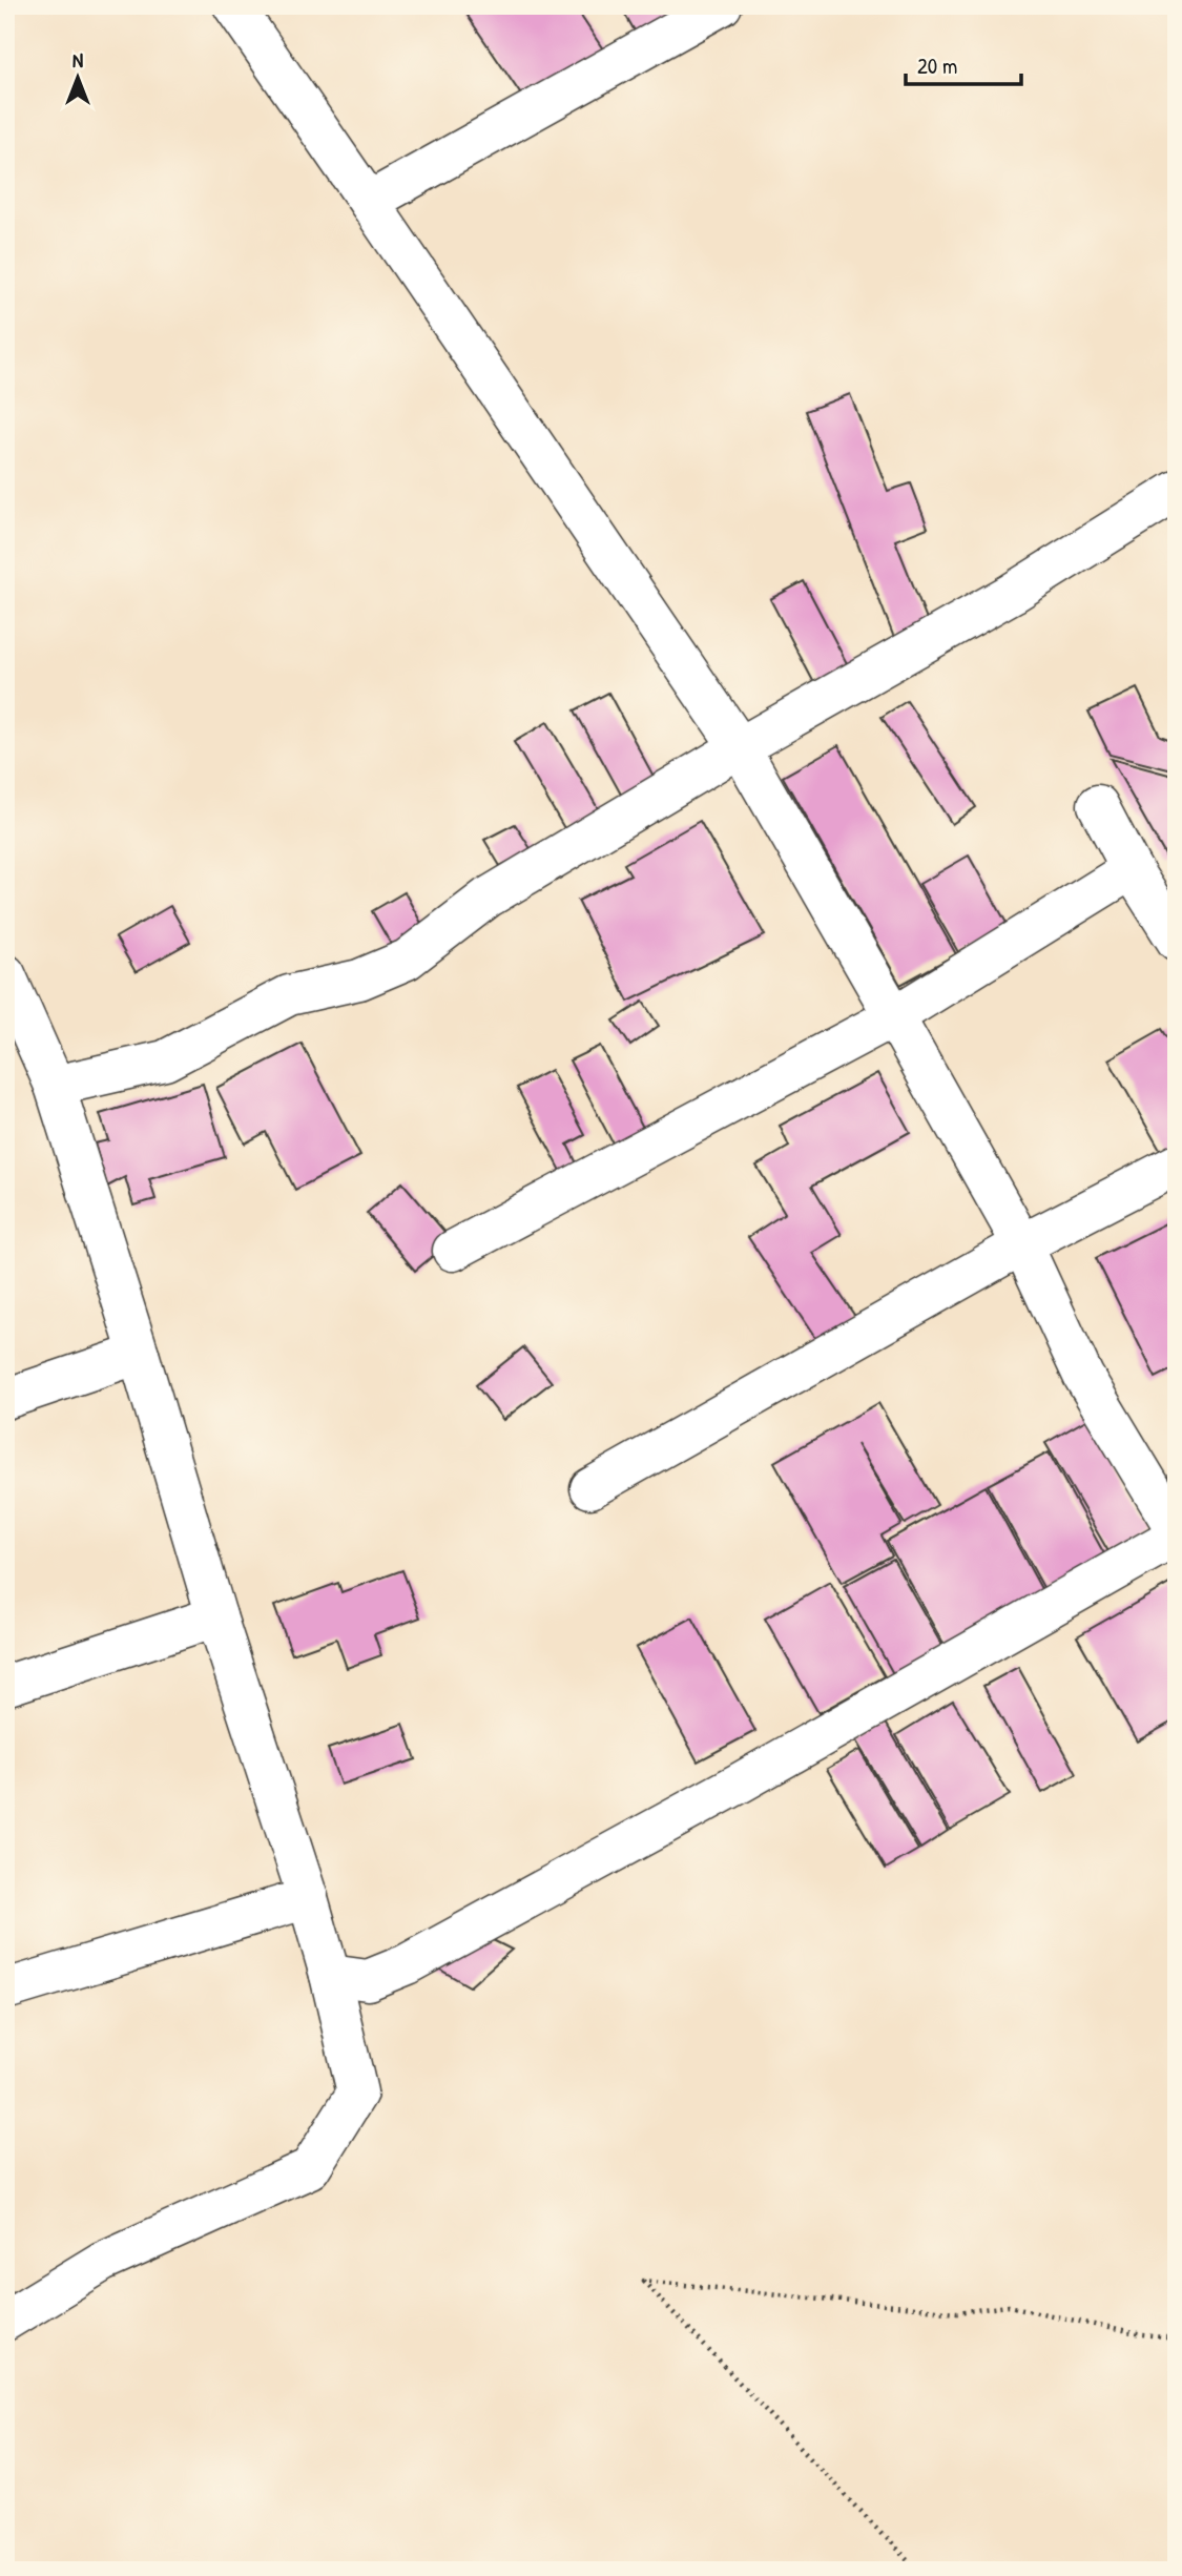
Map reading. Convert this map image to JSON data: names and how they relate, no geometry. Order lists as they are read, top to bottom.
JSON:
{
  "scale_bar": "20 m",
  "north": "top"
}
